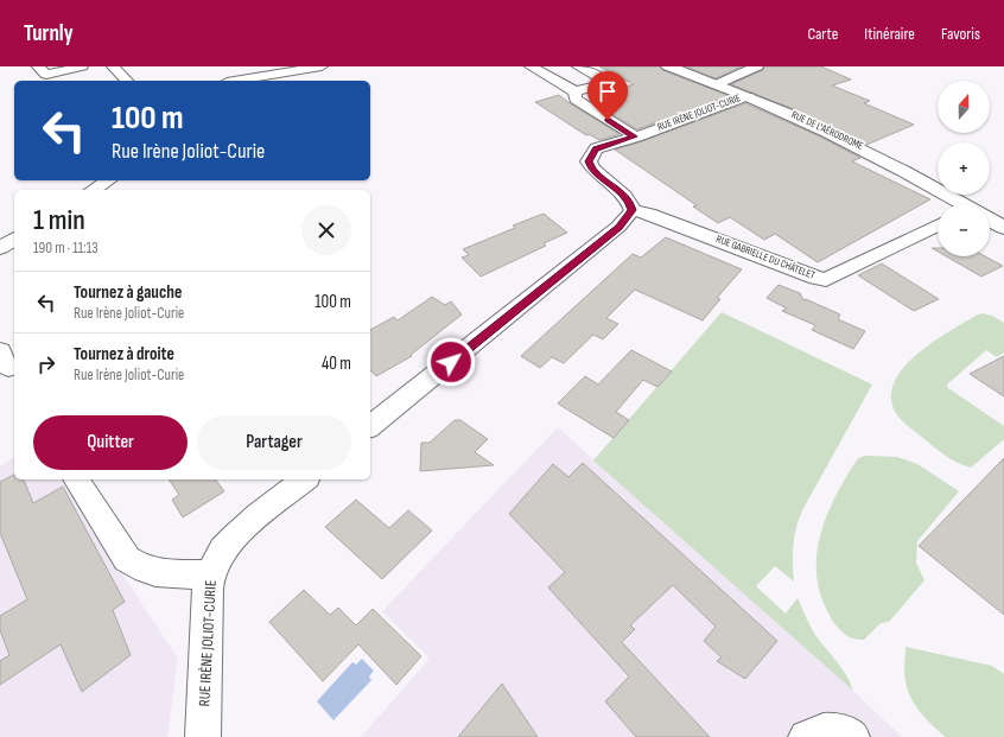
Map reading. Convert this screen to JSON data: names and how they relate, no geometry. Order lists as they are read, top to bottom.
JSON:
{
  "streets": {
    "street": ["RUE IRÈNE JOLIOT-CURIE", "RUE DE L'AÉRODROME", "RUE GABRIELLE DU CHÂTELET"]
  },
  "crossings": [
    ["RUE IRÈNE JOLIOT-CURIE", "RUE DE L'AÉRODROME"],
    ["RUE IRÈNE JOLIOT-CURIE", "RUE GABRIELLE DU CHÂTELET"]
  ],
  "north": "top",
  "page": {
    "header": "Turnly",
    "nav": ["Carte", "Itinéraire", "Favoris"],
    "map_buttons": ["+", "−"],
    "turn": ["100 m", "Rue Irène Joliot-Curie"],
    "heading": ["1 min", "190 m · 11:13"],
    "list": [
      {
        "name": "Tournez à gauche",
        "note": "Rue Irène Joliot-Curie",
        "value": "100 m"
      },
      {
        "name": "Tournez à droite",
        "note": "Rue Irène Joliot-Curie",
        "value": "40 m"
      }
    ],
    "buttons": ["Quitter", "Partager"]
  }
}
